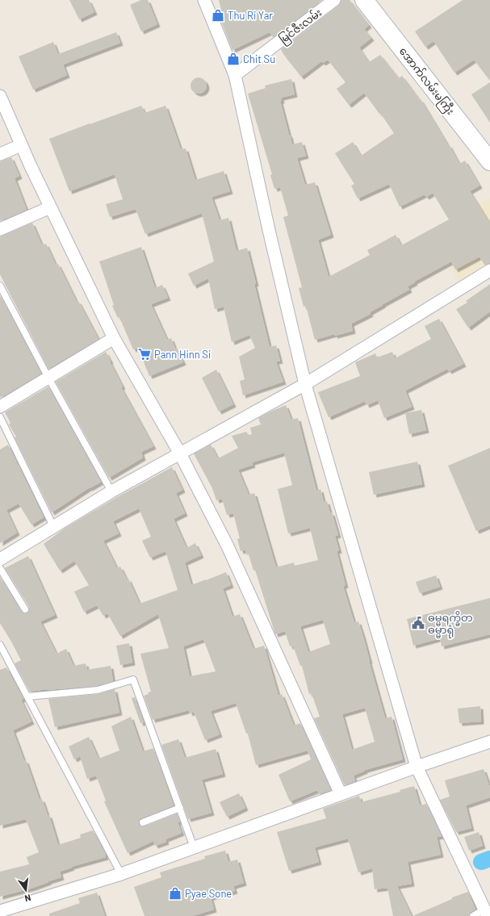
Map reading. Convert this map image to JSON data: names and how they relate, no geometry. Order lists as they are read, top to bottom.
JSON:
{
  "streets": {
    "main road": ["အောက်လမ်းမကြီး"],
    "street": ["မြင်ဇီးလမ်း"]
  },
  "places": {
    "shop": ["Thu Ri Yar", "Chit Su", "Pyae Sone"],
    "supermarket": ["Pann Hinn Si"],
    "public building": ["ဓမ္မရက္ခိတ ဓမ္မာရုံ"]
  },
  "north": "bottom"
}
